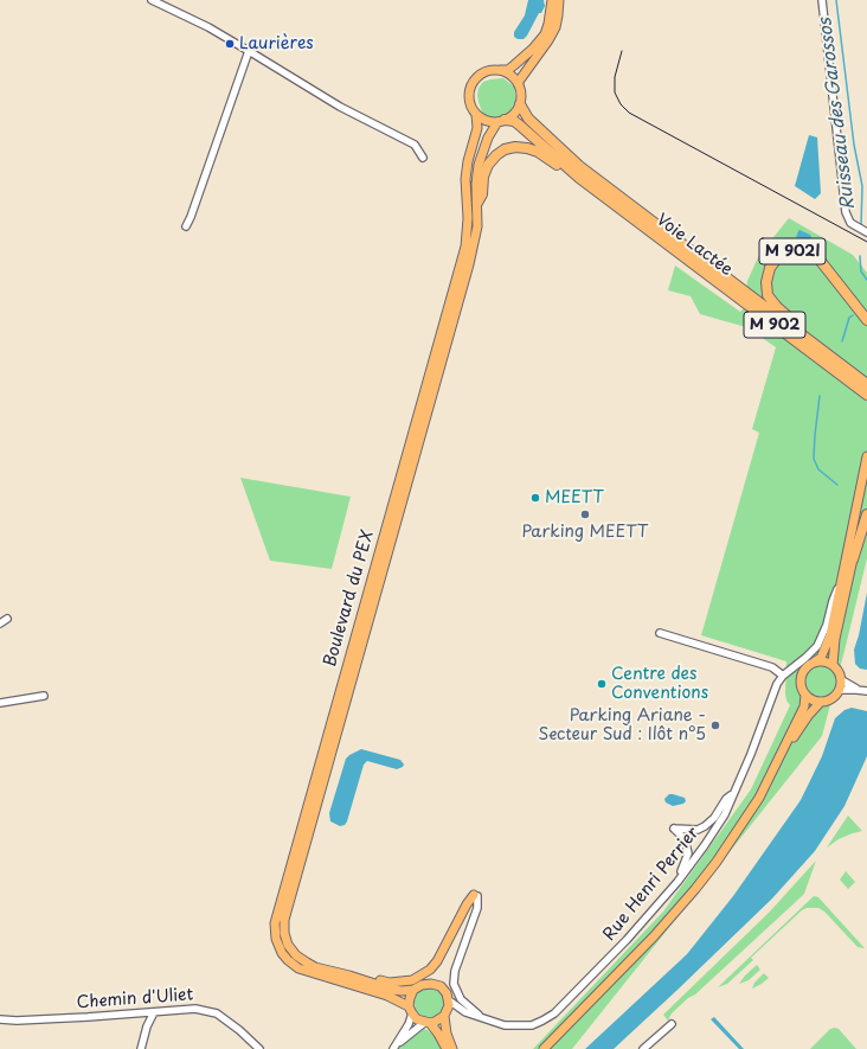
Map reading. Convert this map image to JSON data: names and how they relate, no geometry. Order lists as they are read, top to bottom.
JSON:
{
  "streets": {
    "highway": ["Voie Lactée", "M 902l", "M 902"],
    "main road": ["Boulevard du PEX"],
    "street": ["Rue Henri Perrier", "Chemin d'Uliet"]
  },
  "crossings": [
    ["Voie Lactée", "M 902l"],
    ["Voie Lactée", "Boulevard du PEX"],
    ["Boulevard du PEX", "Rue Henri Perrier"]
  ],
  "water": ["Ruisseau des Garossos"],
  "places": [
    "Laurières",
    "MEETT",
    "Parking MEETT",
    "Centre des Conventions",
    "Parking Ariane - Secteur Sud : Ilôt n°5"
  ]
}
